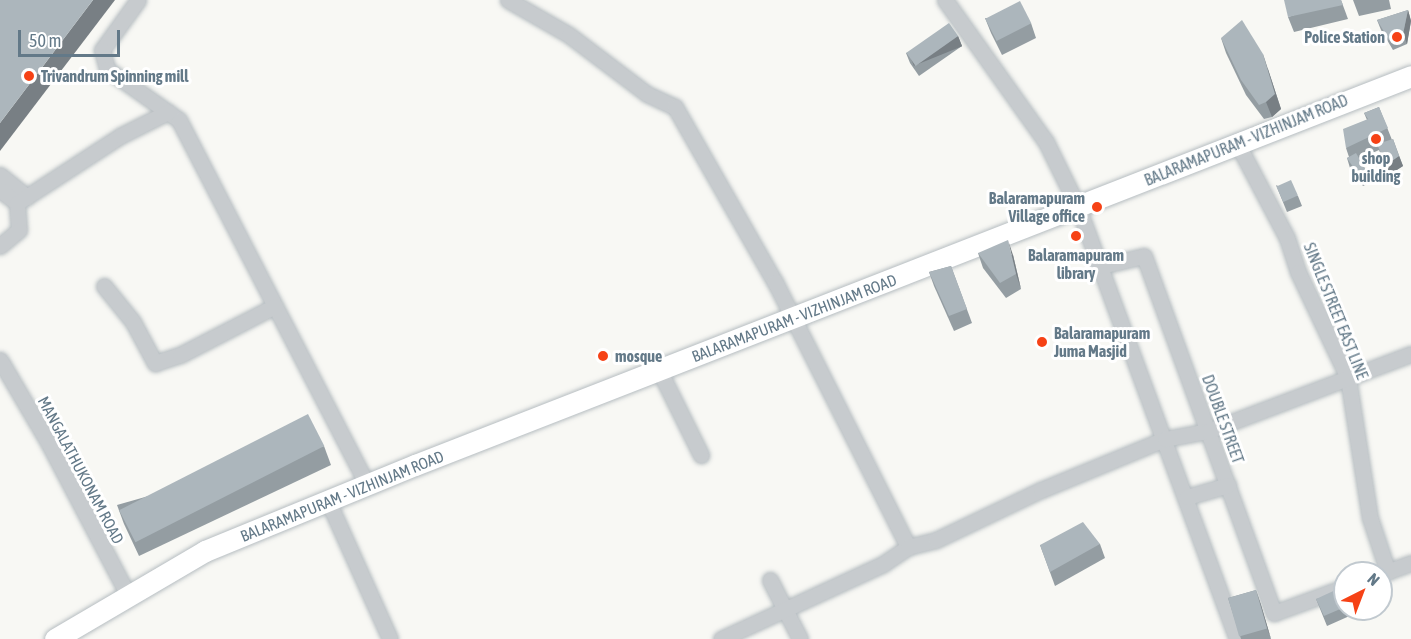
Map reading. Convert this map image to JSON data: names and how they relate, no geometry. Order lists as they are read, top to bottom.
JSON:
{
  "streets": {
    "main road": ["BALARAMAPURAM - VIZHINJAM ROAD"],
    "street": ["SINGLE STREET EAST LINE", "DOUBLE STREET", "MANGALATHUKONAM ROAD"]
  },
  "crossings": [
    ["BALARAMAPURAM - VIZHINJAM ROAD", "SINGLE STREET EAST LINE"],
    ["BALARAMAPURAM - VIZHINJAM ROAD", "MANGALATHUKONAM ROAD"]
  ],
  "places": [
    "Police Station",
    "Trivandrum Spinning mill",
    "shop building",
    "Balaramapuram Village office",
    "Balaramapuram library",
    "Balaramapuram Juma Masjid",
    "mosque"
  ],
  "scale_bar": "50 m",
  "north": "top right"
}
